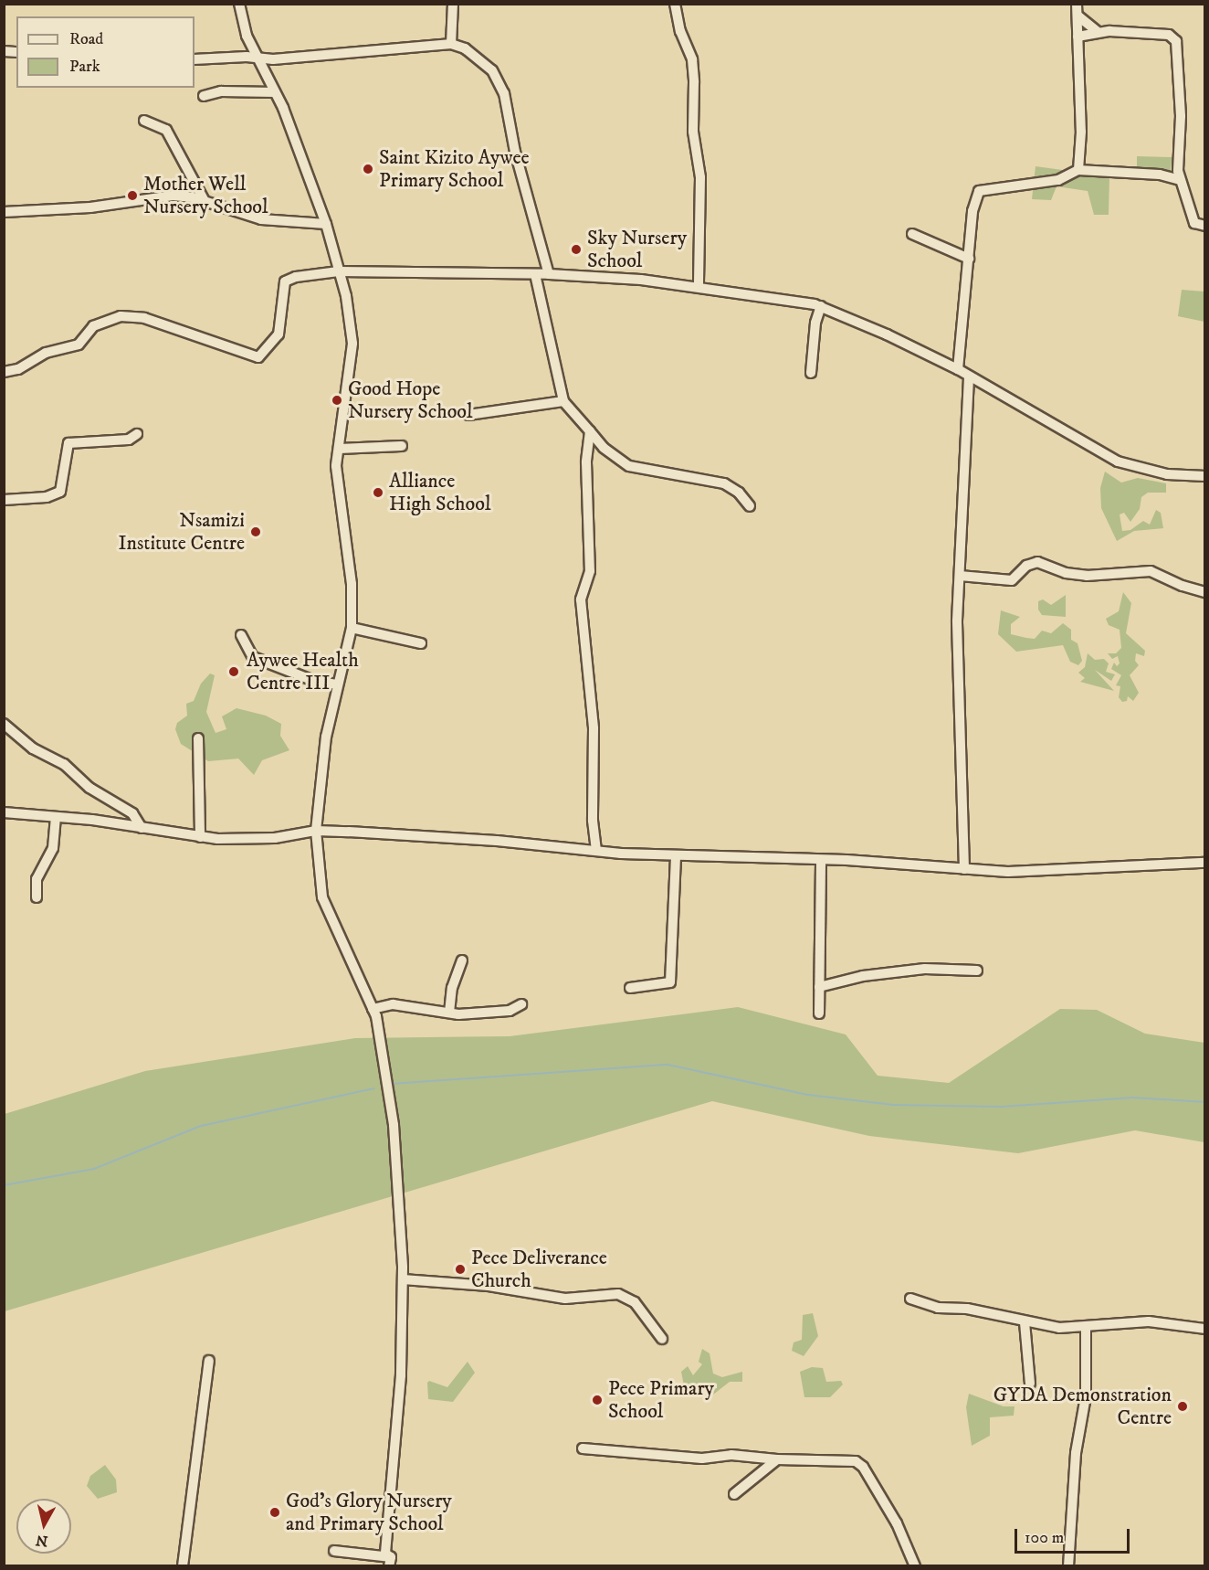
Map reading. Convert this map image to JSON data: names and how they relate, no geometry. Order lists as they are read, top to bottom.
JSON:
{
  "places": [
    "Saint Kizito Aywee Primary School",
    "Mother Well Nursery School",
    "Sky Nursery School",
    "Good Hope Nursery School",
    "Alliance High School",
    "Nsamizi Institute Centre",
    "Aywee Health Centre III",
    "Pece Deliverance Church",
    "Pece Primary School",
    "GYDA Demonstration Centre",
    "God's Glory Nursery and Primary School"
  ],
  "legend": ["Road", "Park"],
  "scale_bar": "100 m",
  "north": "bottom"
}
